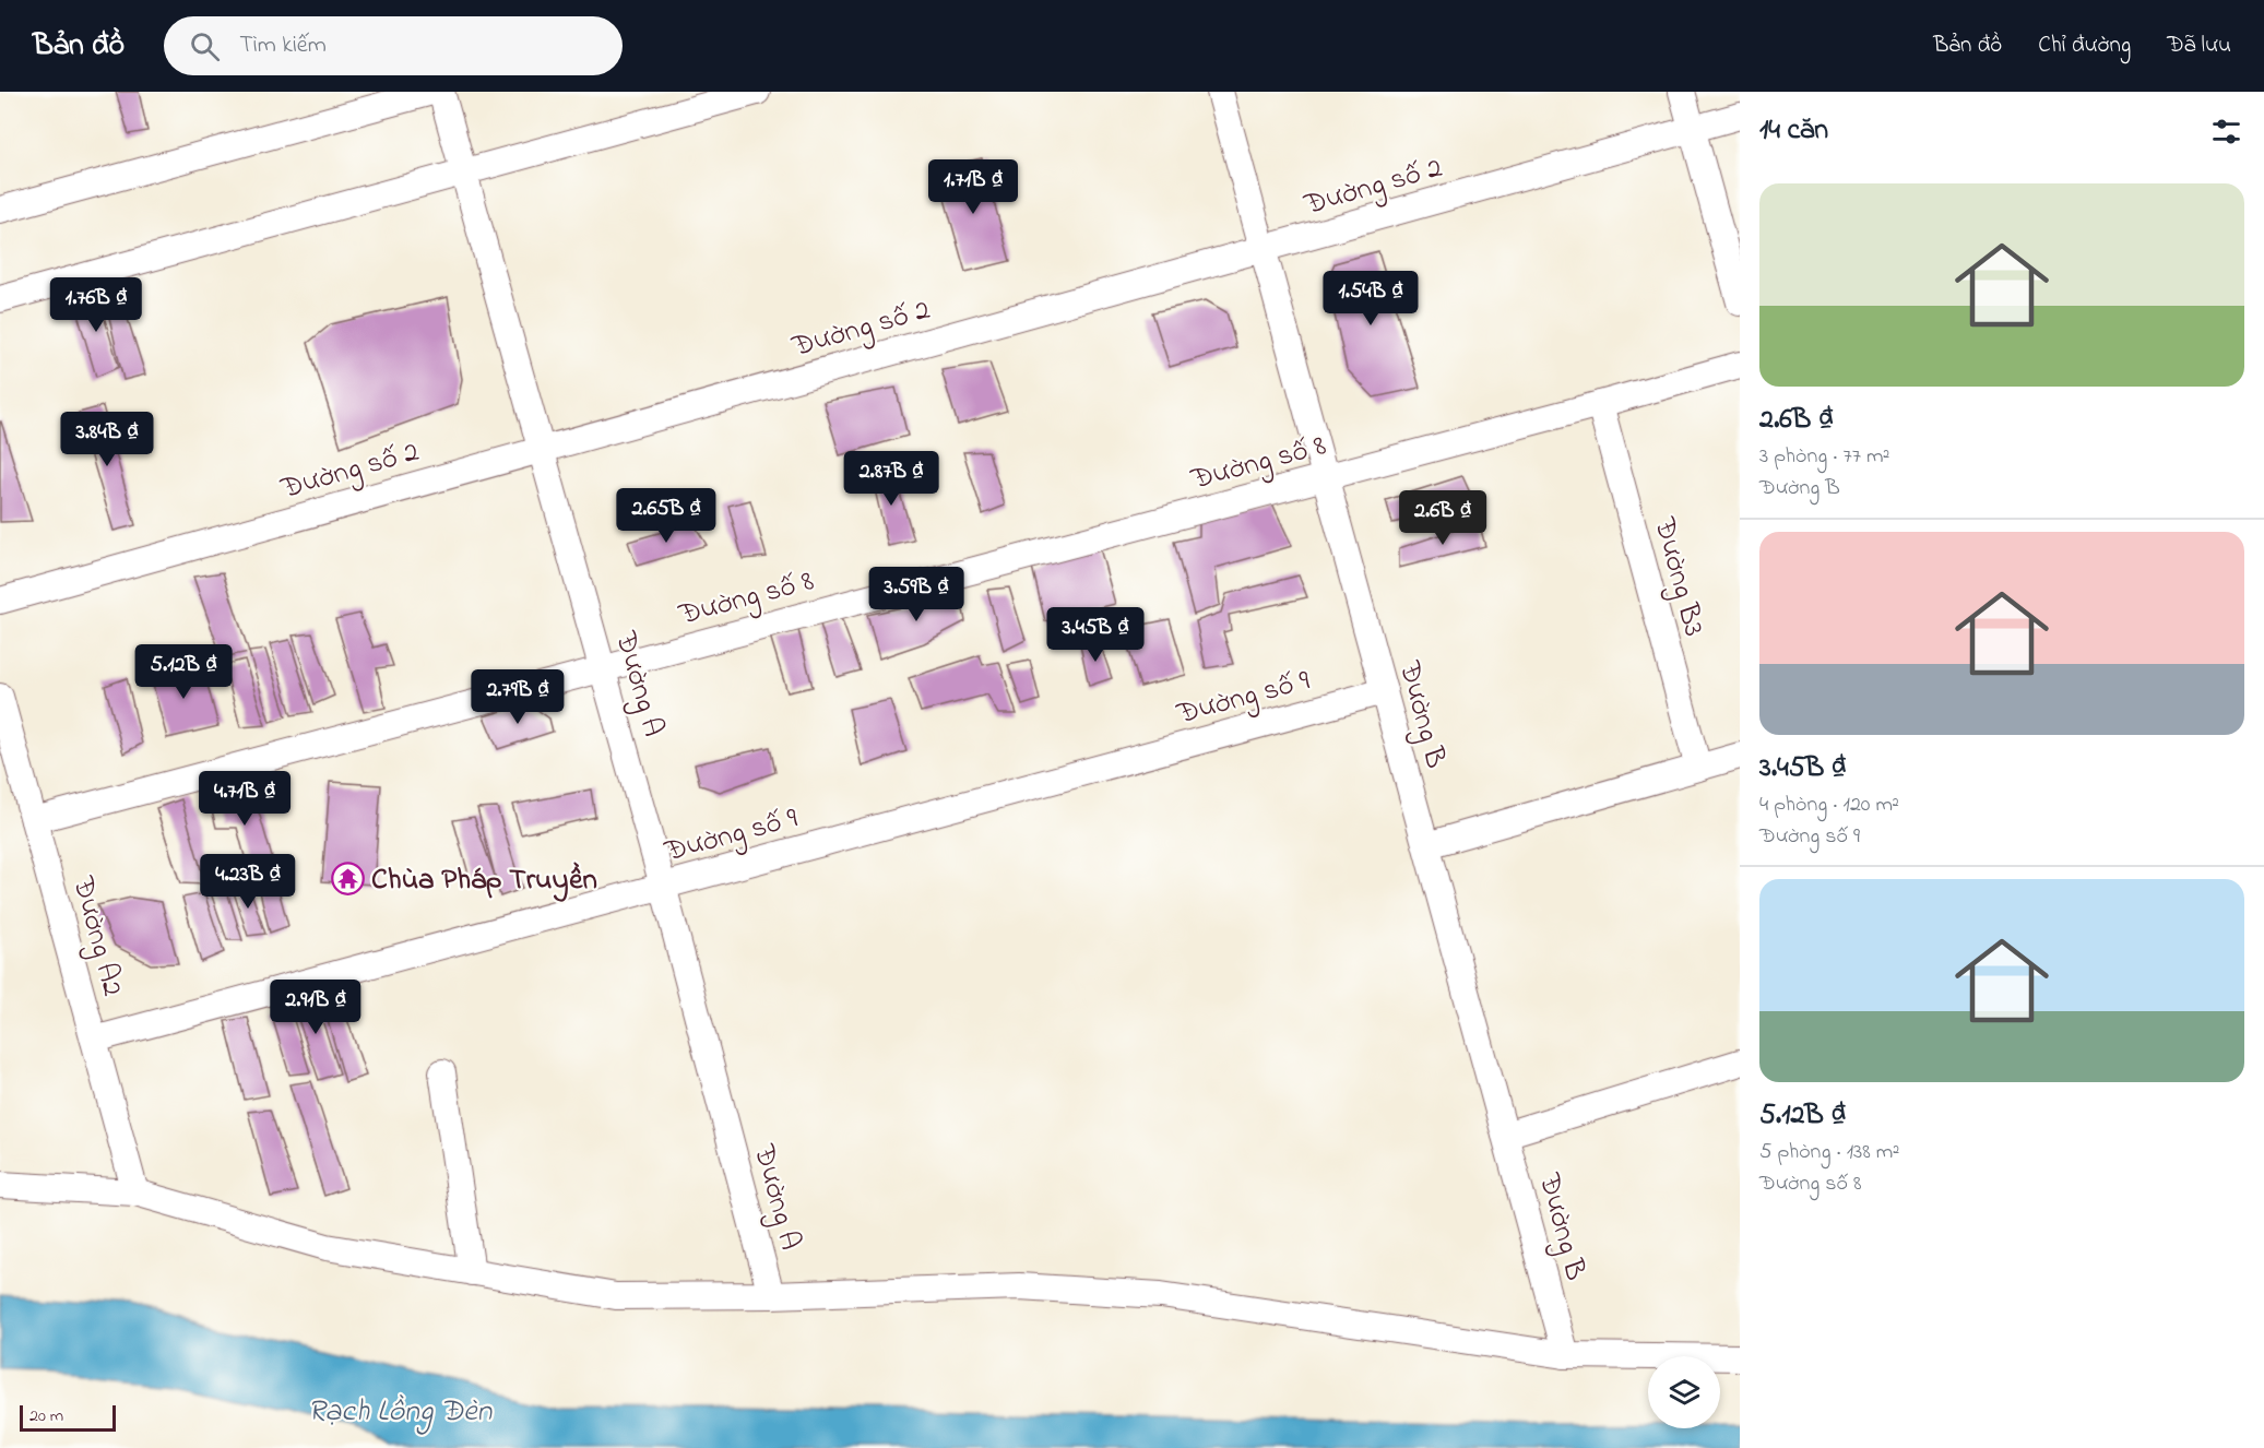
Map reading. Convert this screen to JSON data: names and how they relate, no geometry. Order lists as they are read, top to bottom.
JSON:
{
  "streets": {
    "street": [
      "Đường số 2",
      "Đường số 8",
      "Đường B3",
      "Đường A",
      "Đường số 9",
      "Đường B",
      "Đường A2"
    ]
  },
  "crossings": [
    ["Đường số 2", "Đường A"],
    ["Đường số 2", "Đường B"],
    ["Đường số 8", "Đường B3"],
    ["Đường số 8", "Đường A"],
    ["Đường số 8", "Đường B"],
    ["Đường số 8", "Đường A2"],
    ["Đường A", "Đường số 9"],
    ["Đường số 9", "Đường B"],
    ["Đường số 9", "Đường A2"]
  ],
  "water": ["Rạch Lồng Đèn"],
  "places": {
    "temple": ["Chùa Pháp Truyền"]
  },
  "scale_bar": "20 m",
  "page": {
    "header": "Bản đồ",
    "search": "Tìm kiếm",
    "nav": ["Bản đồ", "Chỉ đường", "Đã lưu"],
    "heading": "14 căn",
    "price": [
      "1.71B ₫",
      "1.54B ₫",
      "1.76B ₫",
      "3.84B ₫",
      "2.87B ₫",
      "2.65B ₫",
      "2.6B ₫",
      "3.59B ₫",
      "3.45B ₫",
      "5.12B ₫",
      "2.79B ₫",
      "4.71B ₫",
      "4.23B ₫",
      "2.91B ₫"
    ],
    "list": [
      {
        "name": "2.6B ₫",
        "note": "3 phòng · 77 m² · Đường B"
      },
      {
        "name": "3.45B ₫",
        "note": "4 phòng · 120 m² · Đường số 9"
      },
      {
        "name": "5.12B ₫",
        "note": "5 phòng · 138 m² · Đường số 8"
      }
    ],
    "scale": "20 m"
  }
}
